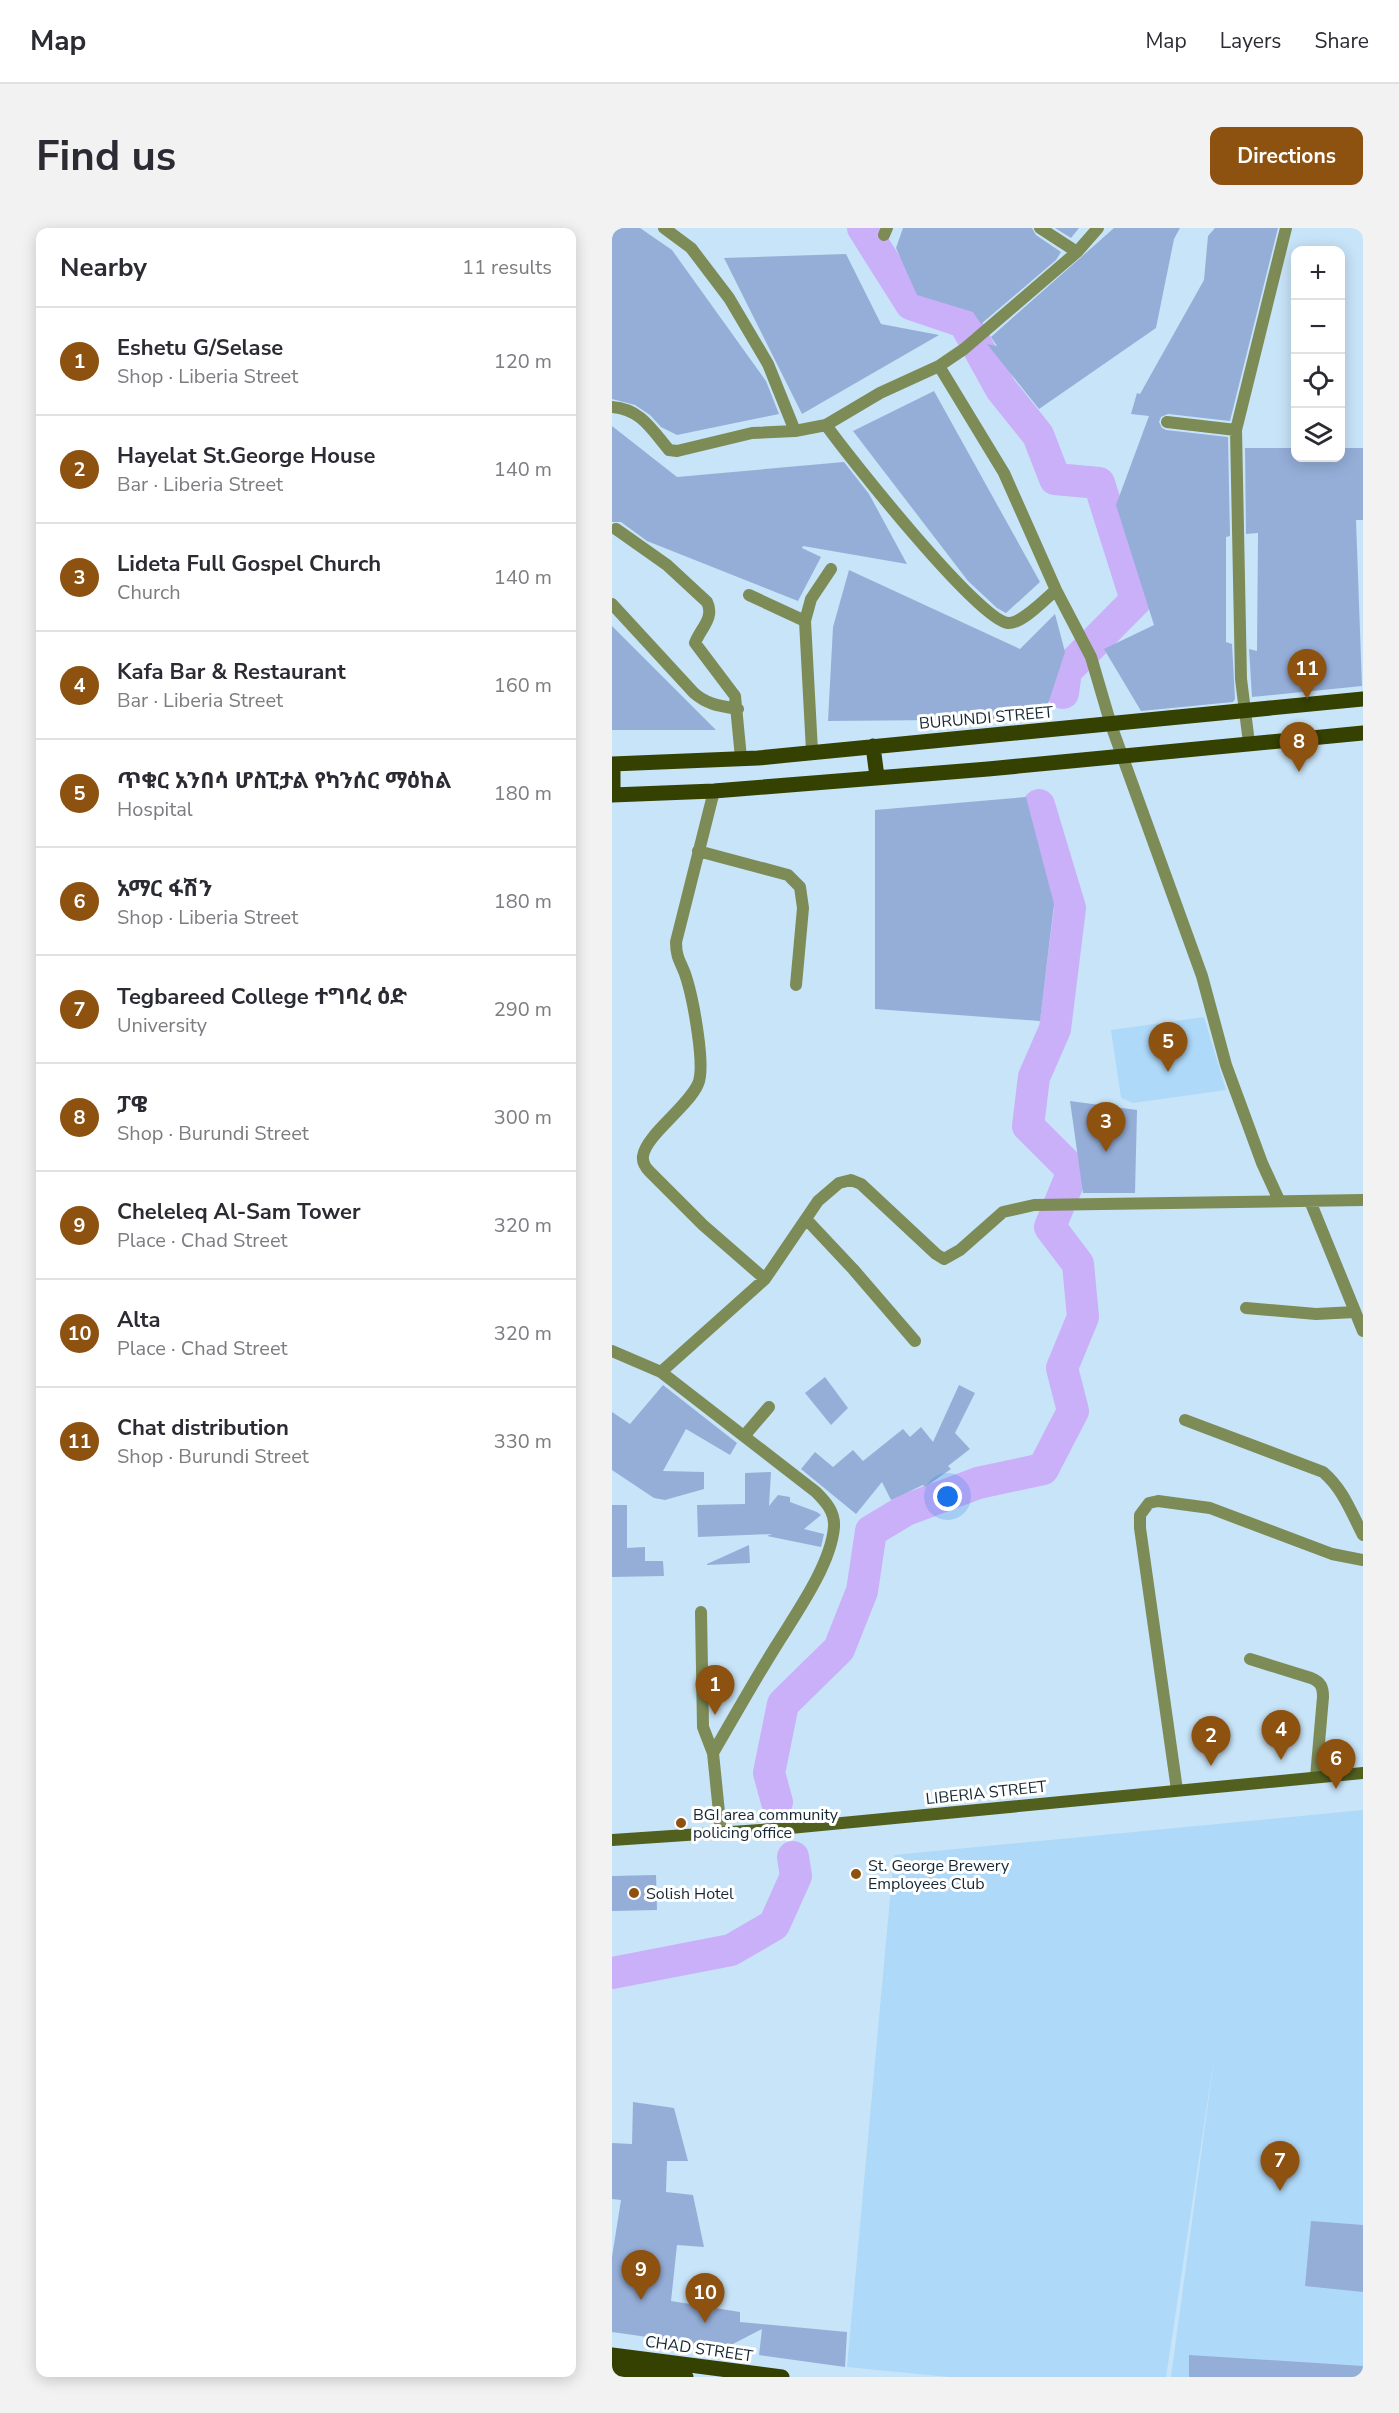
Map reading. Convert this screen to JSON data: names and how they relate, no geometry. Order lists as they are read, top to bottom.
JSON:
{
  "streets": {
    "main road": ["BURUNDI STREET", "CHAD STREET"],
    "street": ["LIBERIA STREET"]
  },
  "places": ["BGI area community policing office", "St. George Brewery Employees Club", "Solish Hotel"],
  "page": {
    "header": "Map",
    "nav": ["Map", "Layers", "Share"],
    "buttons": "Directions",
    "title": "Find us",
    "heading": ["Nearby", "11 results"],
    "map_buttons": ["+", "−"],
    "list": [
      {
        "mark": "1",
        "name": "Eshetu G/Selase",
        "note": "Shop · Liberia Street",
        "value": "120 m"
      },
      {
        "mark": "2",
        "name": "Hayelat St.George House",
        "note": "Bar · Liberia Street",
        "value": "140 m"
      },
      {
        "mark": "3",
        "name": "Lideta Full Gospel Church",
        "note": "Church",
        "value": "140 m"
      },
      {
        "mark": "4",
        "name": "Kafa Bar & Restaurant",
        "note": "Bar · Liberia Street",
        "value": "160 m"
      },
      {
        "mark": "5",
        "name": "ጥቁር አንበሳ ሆስፒታል የካንሰር ማዕከል",
        "note": "Hospital",
        "value": "180 m"
      },
      {
        "mark": "6",
        "name": "አማር ፋሽን",
        "note": "Shop · Liberia Street",
        "value": "180 m"
      },
      {
        "mark": "7",
        "name": "Tegbareed College ተግባረ ዕድ",
        "note": "University",
        "value": "290 m"
      },
      {
        "mark": "8",
        "name": "ፓዌ",
        "note": "Shop · Burundi Street",
        "value": "300 m"
      },
      {
        "mark": "9",
        "name": "Cheleleq Al-Sam Tower",
        "note": "Place · Chad Street",
        "value": "320 m"
      },
      {
        "mark": "10",
        "name": "Alta",
        "note": "Place · Chad Street",
        "value": "320 m"
      },
      {
        "mark": "11",
        "name": "Chat distribution",
        "note": "Shop · Burundi Street",
        "value": "330 m"
      }
    ],
    "pins": [
      "11",
      "8",
      "5",
      "3",
      "1",
      "4",
      "2",
      "6",
      "7",
      "9",
      "10"
    ]
  }
}
